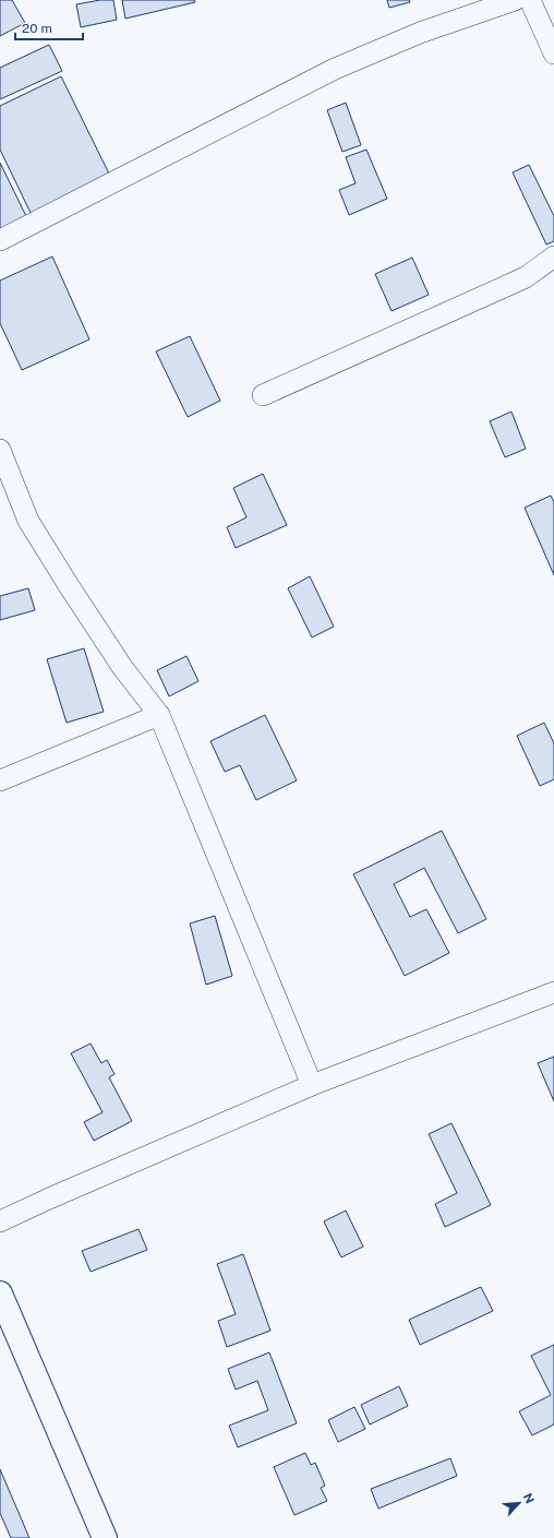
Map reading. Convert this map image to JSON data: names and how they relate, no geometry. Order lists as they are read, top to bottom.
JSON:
{
  "scale_bar": "20 m",
  "north": "top right"
}
